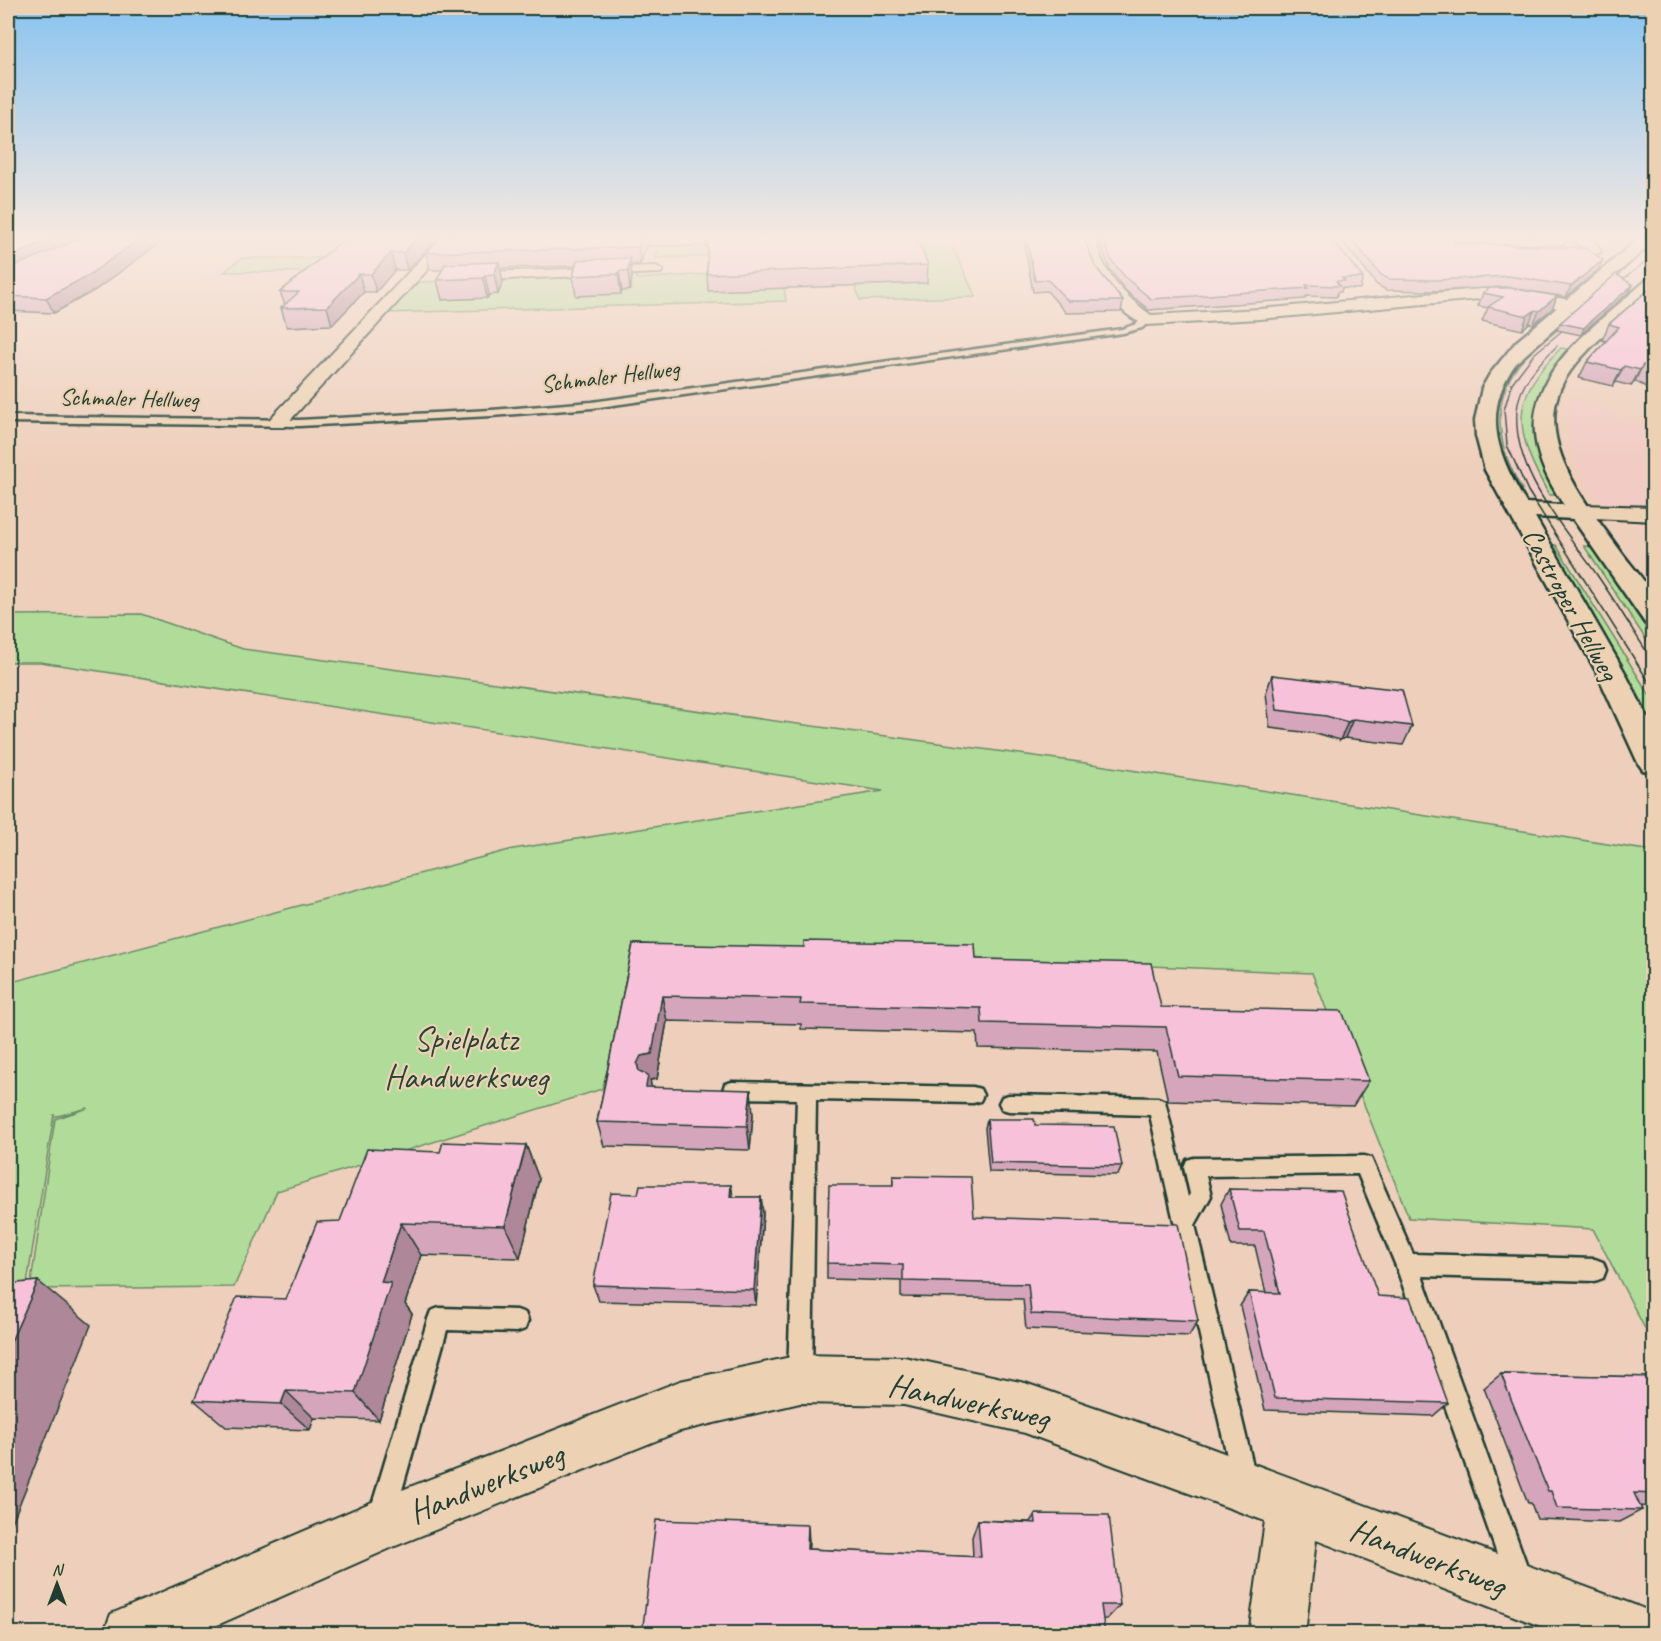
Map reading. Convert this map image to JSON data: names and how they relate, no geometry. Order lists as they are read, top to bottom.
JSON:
{
  "streets": {
    "main road": ["Castroper Hellweg"],
    "street": ["Schmaler Hellweg", "Handwerksweg"]
  },
  "parks": ["Spielplatz Handwerksweg"],
  "north": "top"
}
